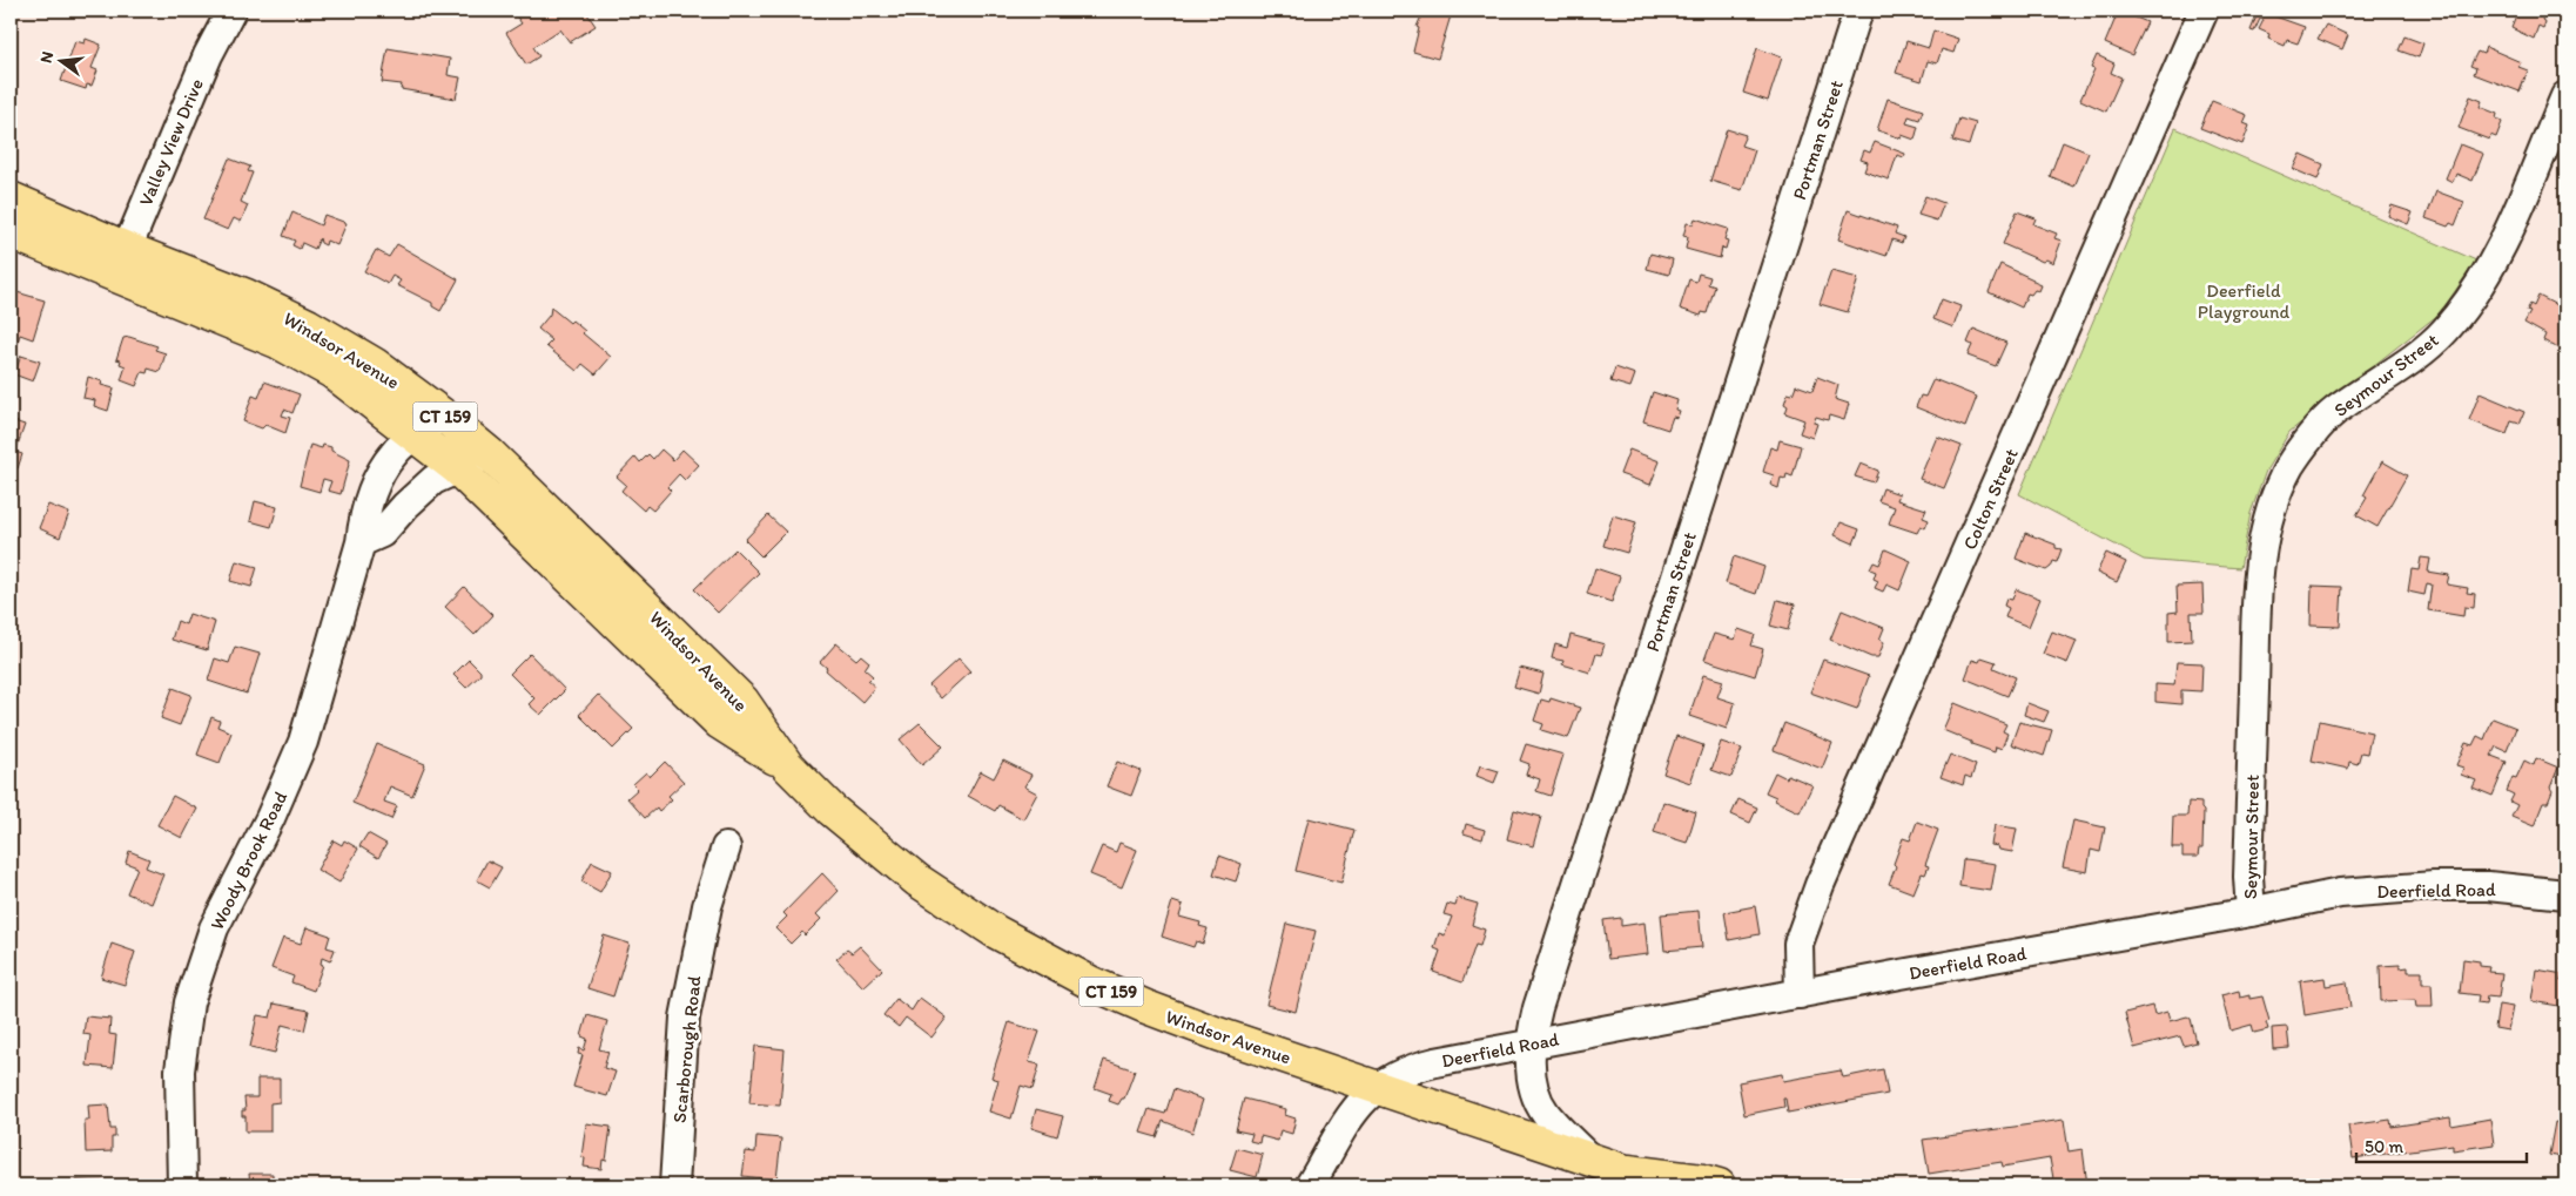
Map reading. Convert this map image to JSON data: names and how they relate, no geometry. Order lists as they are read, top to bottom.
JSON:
{
  "streets": {
    "main road": ["Windsor Avenue", "CT 159"],
    "street": [
      "Portman Street",
      "Valley View Drive",
      "Seymour Street",
      "Colton Street",
      "Woody Brook Road",
      "Deerfield Road",
      "Scarborough Road"
    ]
  },
  "crossings": [
    ["Portman Street", "Windsor Avenue"],
    ["Portman Street", "Deerfield Road"],
    ["Valley View Drive", "Windsor Avenue"],
    ["Windsor Avenue", "Woody Brook Road"],
    ["Windsor Avenue", "Deerfield Road"],
    ["Seymour Street", "Deerfield Road"],
    ["Colton Street", "Deerfield Road"]
  ],
  "parks": ["Deerfield Playground"],
  "scale_bar": "50 m",
  "north": "left"
}
